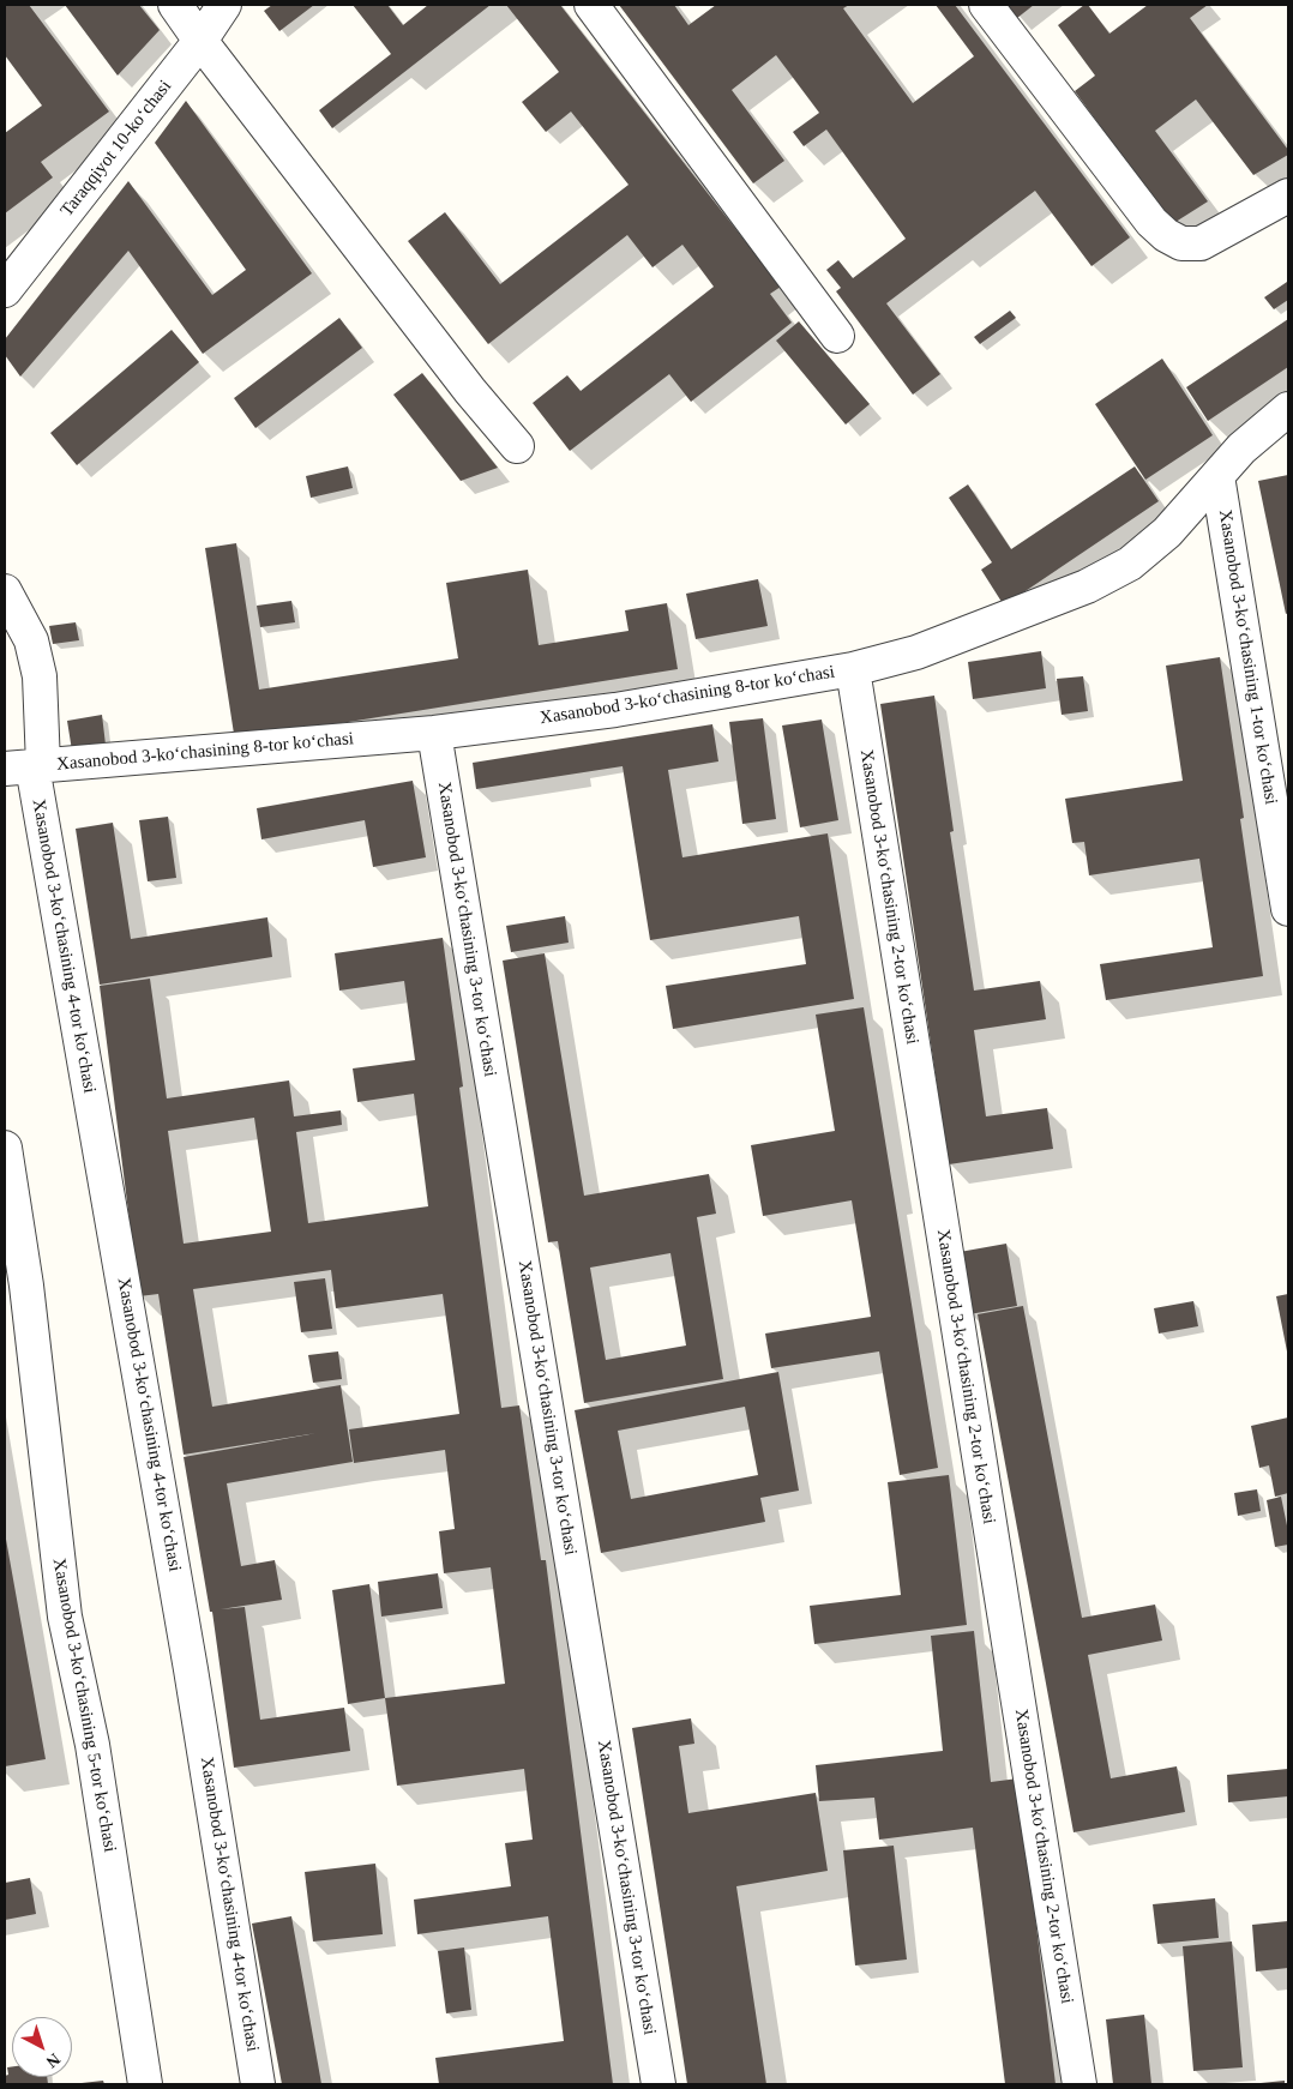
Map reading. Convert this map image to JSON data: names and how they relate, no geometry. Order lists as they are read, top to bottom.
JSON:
{
  "streets": {
    "street": [
      "Taraqqiyot 10-koʻchasi",
      "Xasanobod 3-koʻchasining 1-tor koʻchasi",
      "Xasanobod 3-koʻchasining 8-tor koʻchasi",
      "Xasanobod 3-koʻchasining 2-tor koʻchasi",
      "Xasanobod 3-koʻchasining 3-tor koʻchasi",
      "Xasanobod 3-koʻchasining 4-tor koʻchasi",
      "Xasanobod 3-koʻchasining 5-tor koʻchasi"
    ]
  },
  "crossings": [
    ["Xasanobod 3-koʻchasining 1-tor koʻchasi", "Xasanobod 3-koʻchasining 8-tor koʻchasi"],
    ["Xasanobod 3-koʻchasining 8-tor koʻchasi", "Xasanobod 3-koʻchasining 2-tor koʻchasi"],
    ["Xasanobod 3-koʻchasining 8-tor koʻchasi", "Xasanobod 3-koʻchasining 3-tor koʻchasi"],
    ["Xasanobod 3-koʻchasining 8-tor koʻchasi", "Xasanobod 3-koʻchasining 4-tor koʻchasi"]
  ],
  "north": "bottom right"
}
